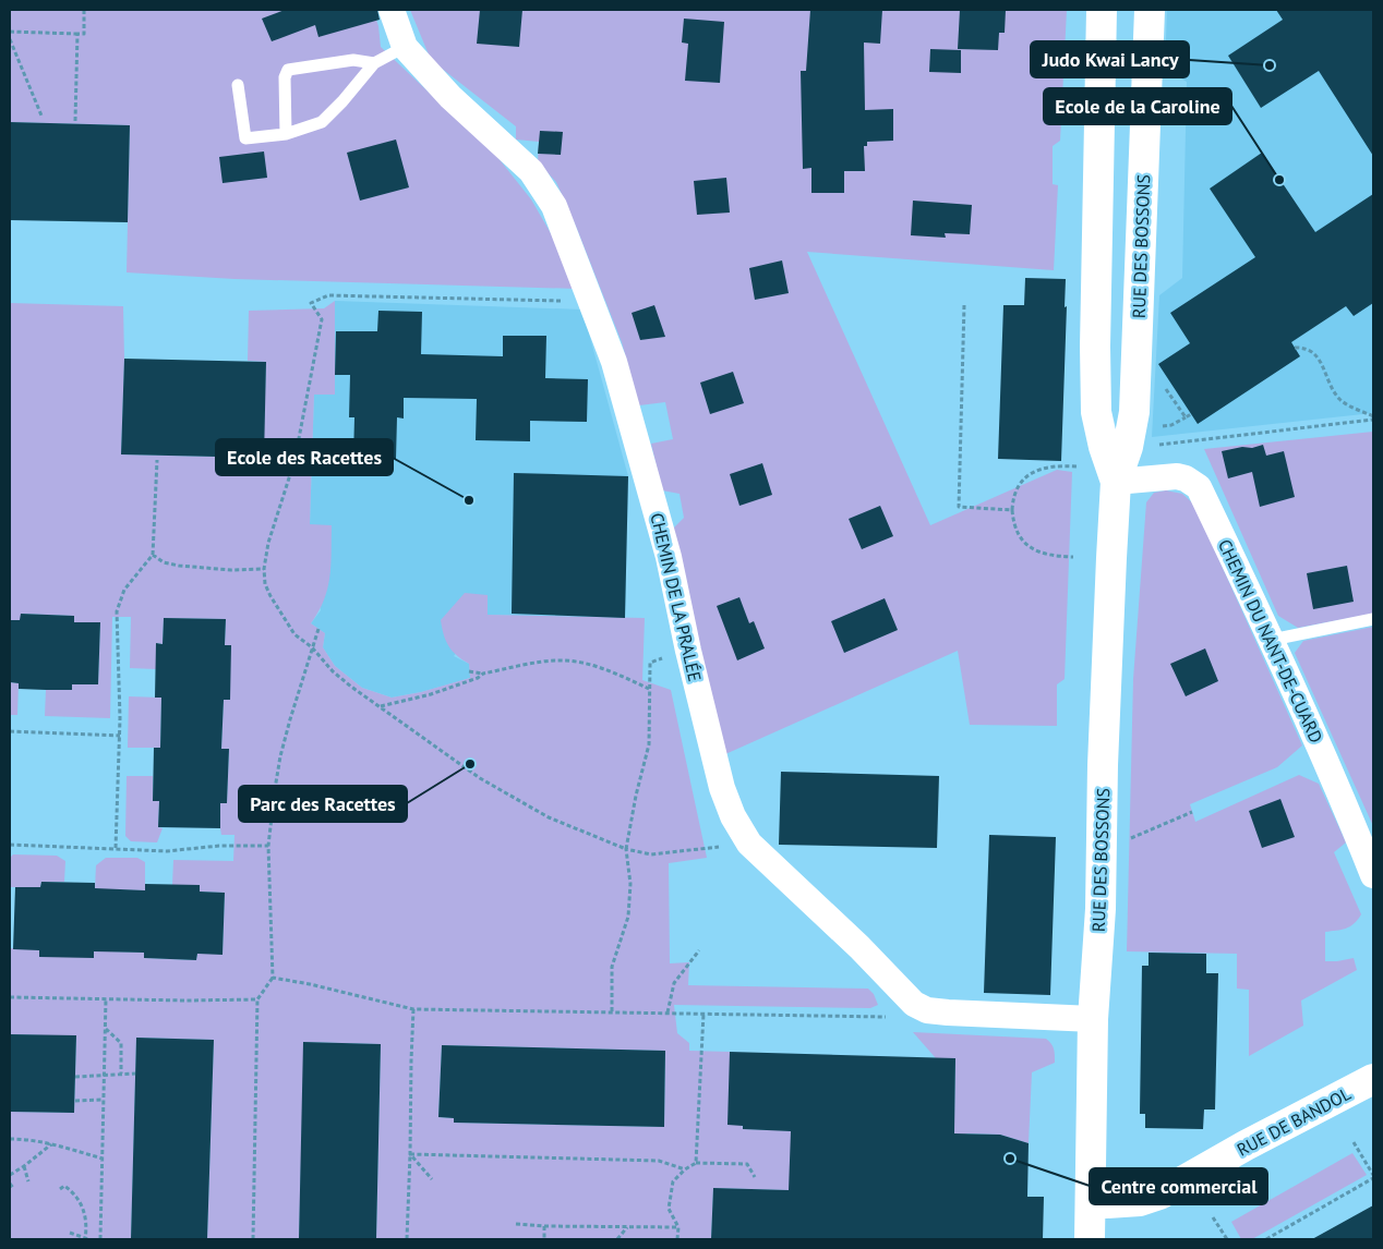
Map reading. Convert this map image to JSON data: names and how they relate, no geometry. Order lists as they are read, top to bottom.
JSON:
{
  "streets": {
    "street": [
      "RUE DES BOSSONS",
      "CHEMIN DE LA PRALÉE",
      "CHEMIN DU NANT-DE-CUARD",
      "RUE DE BANDOL"
    ]
  },
  "crossings": [
    ["RUE DES BOSSONS", "CHEMIN DE LA PRALÉE"],
    ["RUE DES BOSSONS", "CHEMIN DU NANT-DE-CUARD"],
    ["RUE DES BOSSONS", "RUE DE BANDOL"]
  ],
  "places": [
    "Judo Kwai Lancy",
    "Ecole de la Caroline",
    "Ecole des Racettes",
    "Parc des Racettes",
    "Centre commercial"
  ]
}
